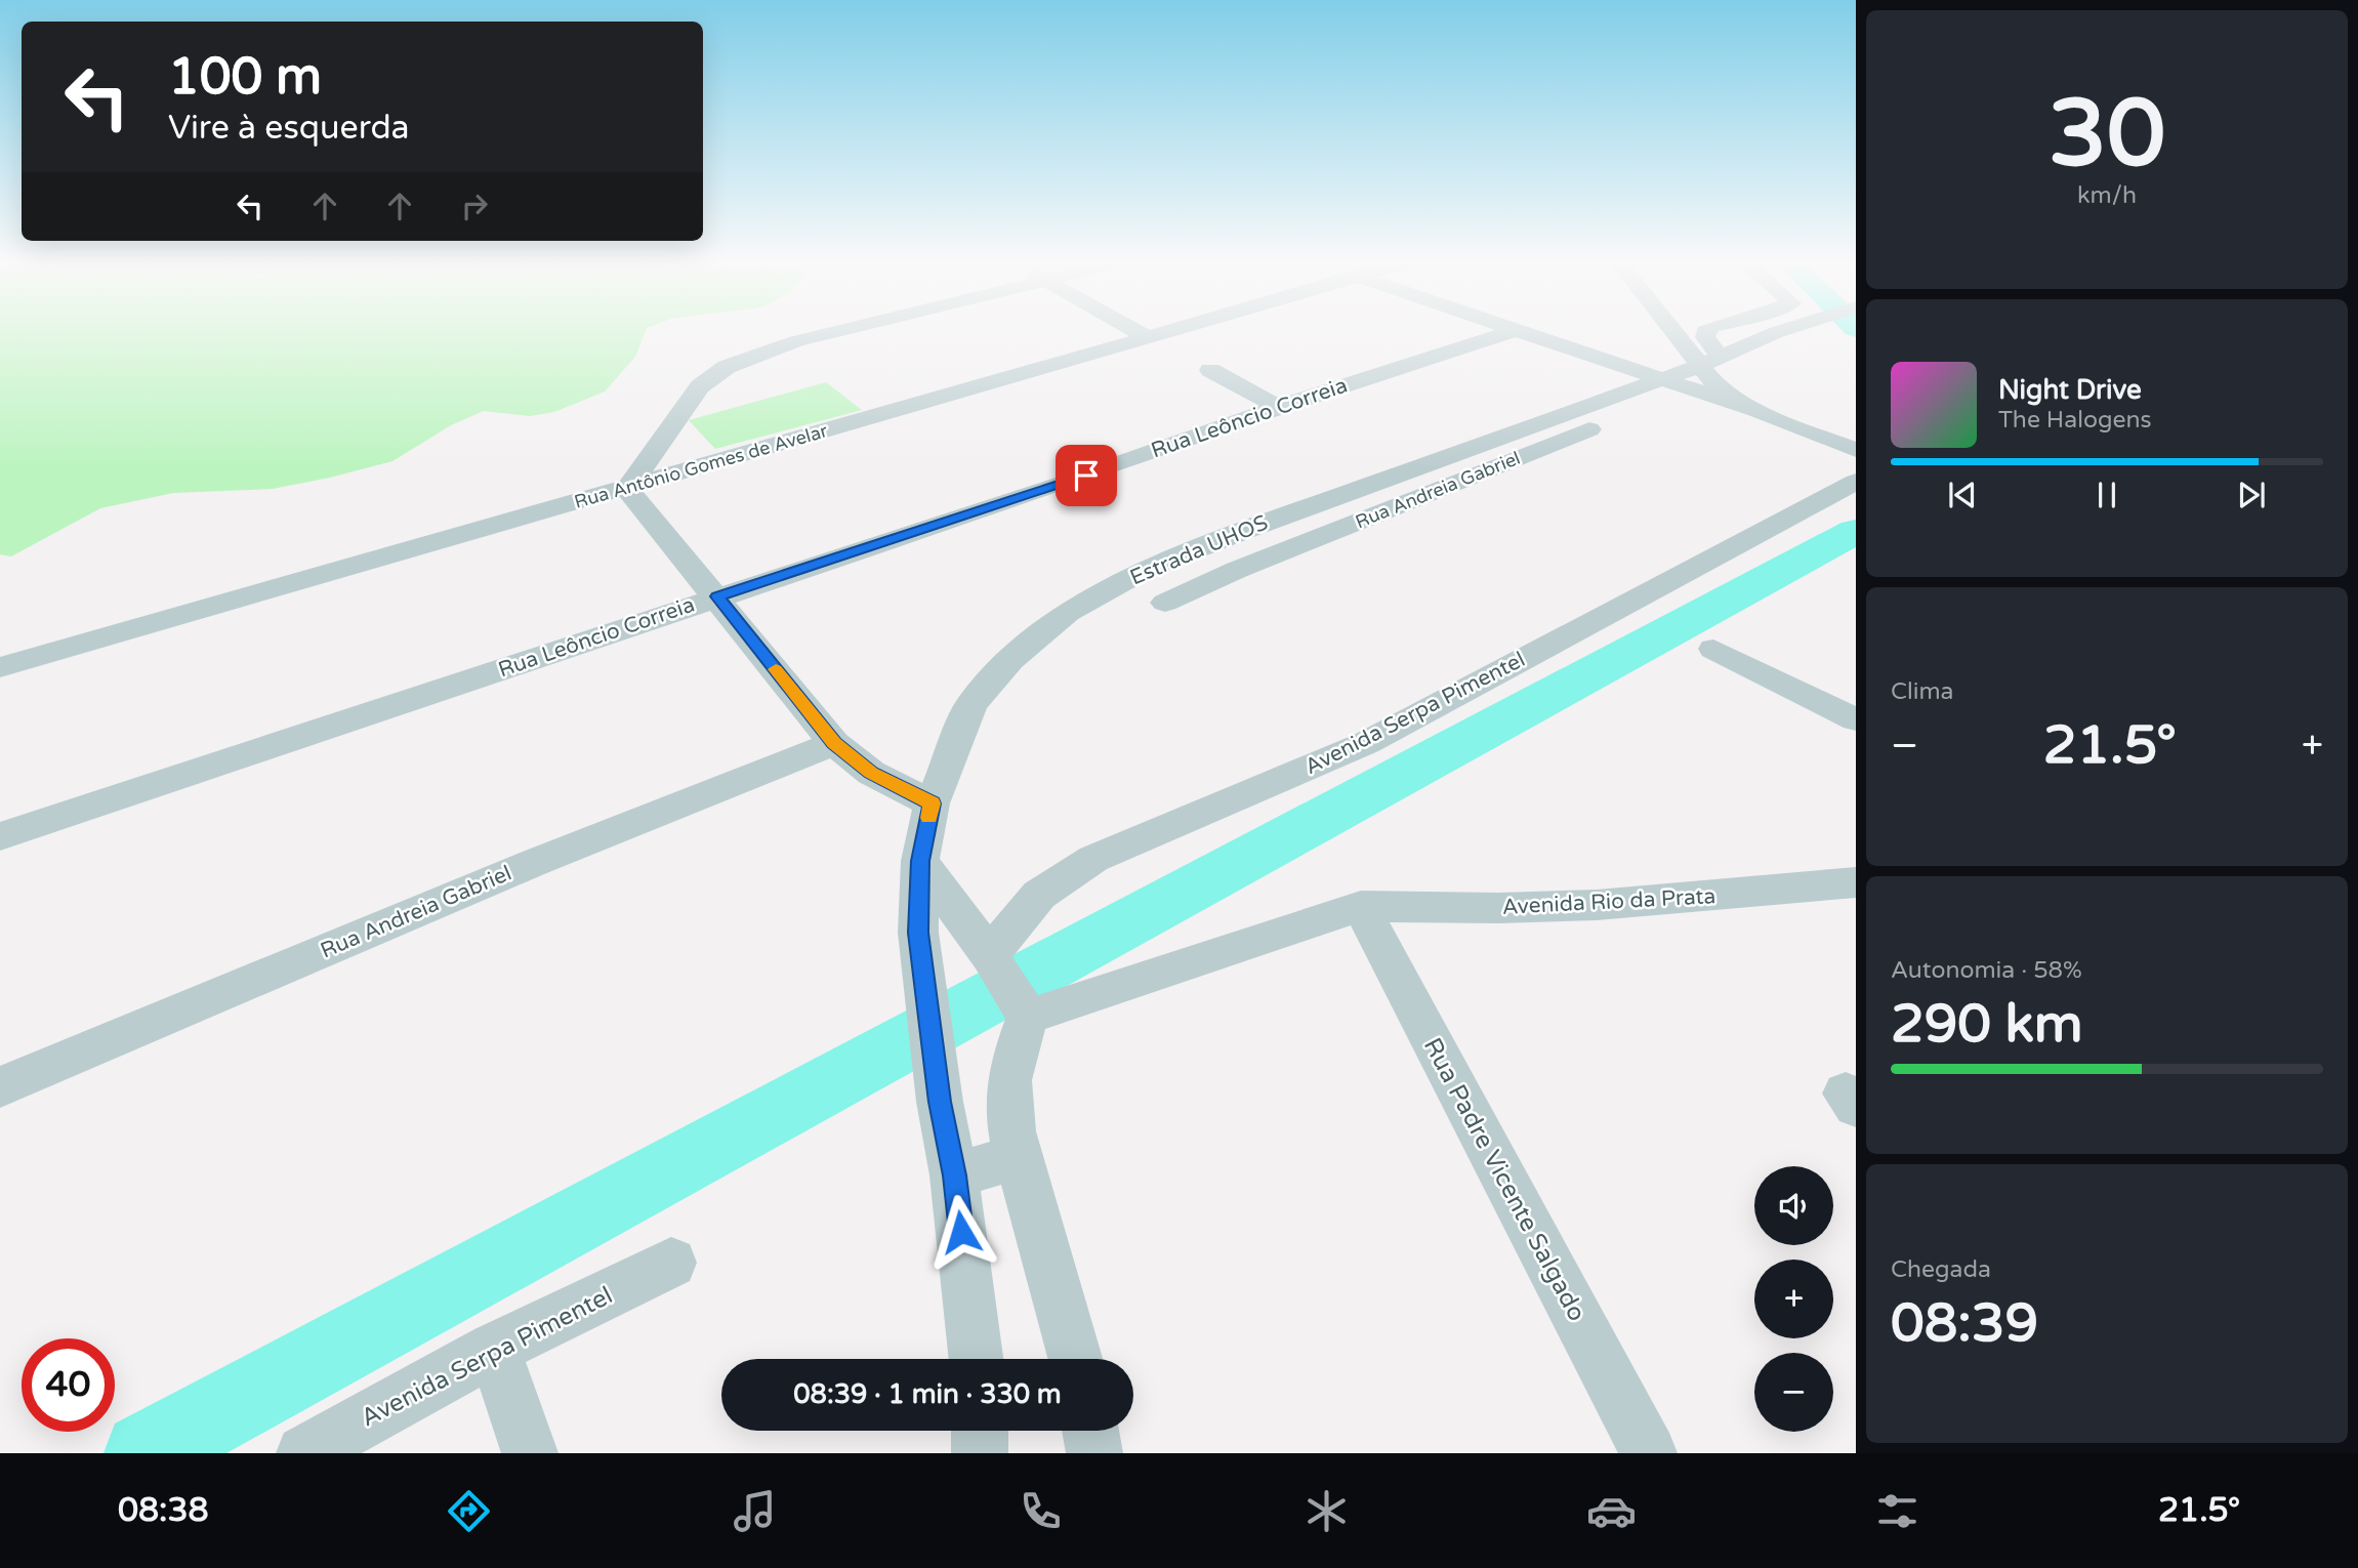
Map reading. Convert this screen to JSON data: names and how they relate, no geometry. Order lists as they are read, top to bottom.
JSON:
{
  "streets": {
    "street": [
      "Rua Leôncio Correia",
      "Rua Antônio Gomes de Avelar",
      "Rua Andreia Gabriel",
      "Estrada UHOS",
      "Avenida Serpa Pimentel",
      "Avenida Rio da Prata",
      "Rua Padre Vicente Salgado"
    ]
  },
  "crossings": [
    ["Rua Andreia Gabriel", "Estrada UHOS"],
    ["Avenida Rio da Prata", "Rua Padre Vicente Salgado"]
  ],
  "page": {
    "tile": [
      ["30", "km/h"],
      "Clima",
      ["Autonomia · 58%", "290 km"],
      ["Chegada", "08:39"]
    ],
    "turn": ["100 m", "Vire à esquerda"],
    "song": ["Night Drive", "The Halogens"],
    "heat": ["−", "21.5°", "+"],
    "map_buttons": ["+", "−"],
    "limit": "40",
    "trip": "08:39 · 1 min · 330 m",
    "tabs": ["08:38", "21.5°"]
  }
}
